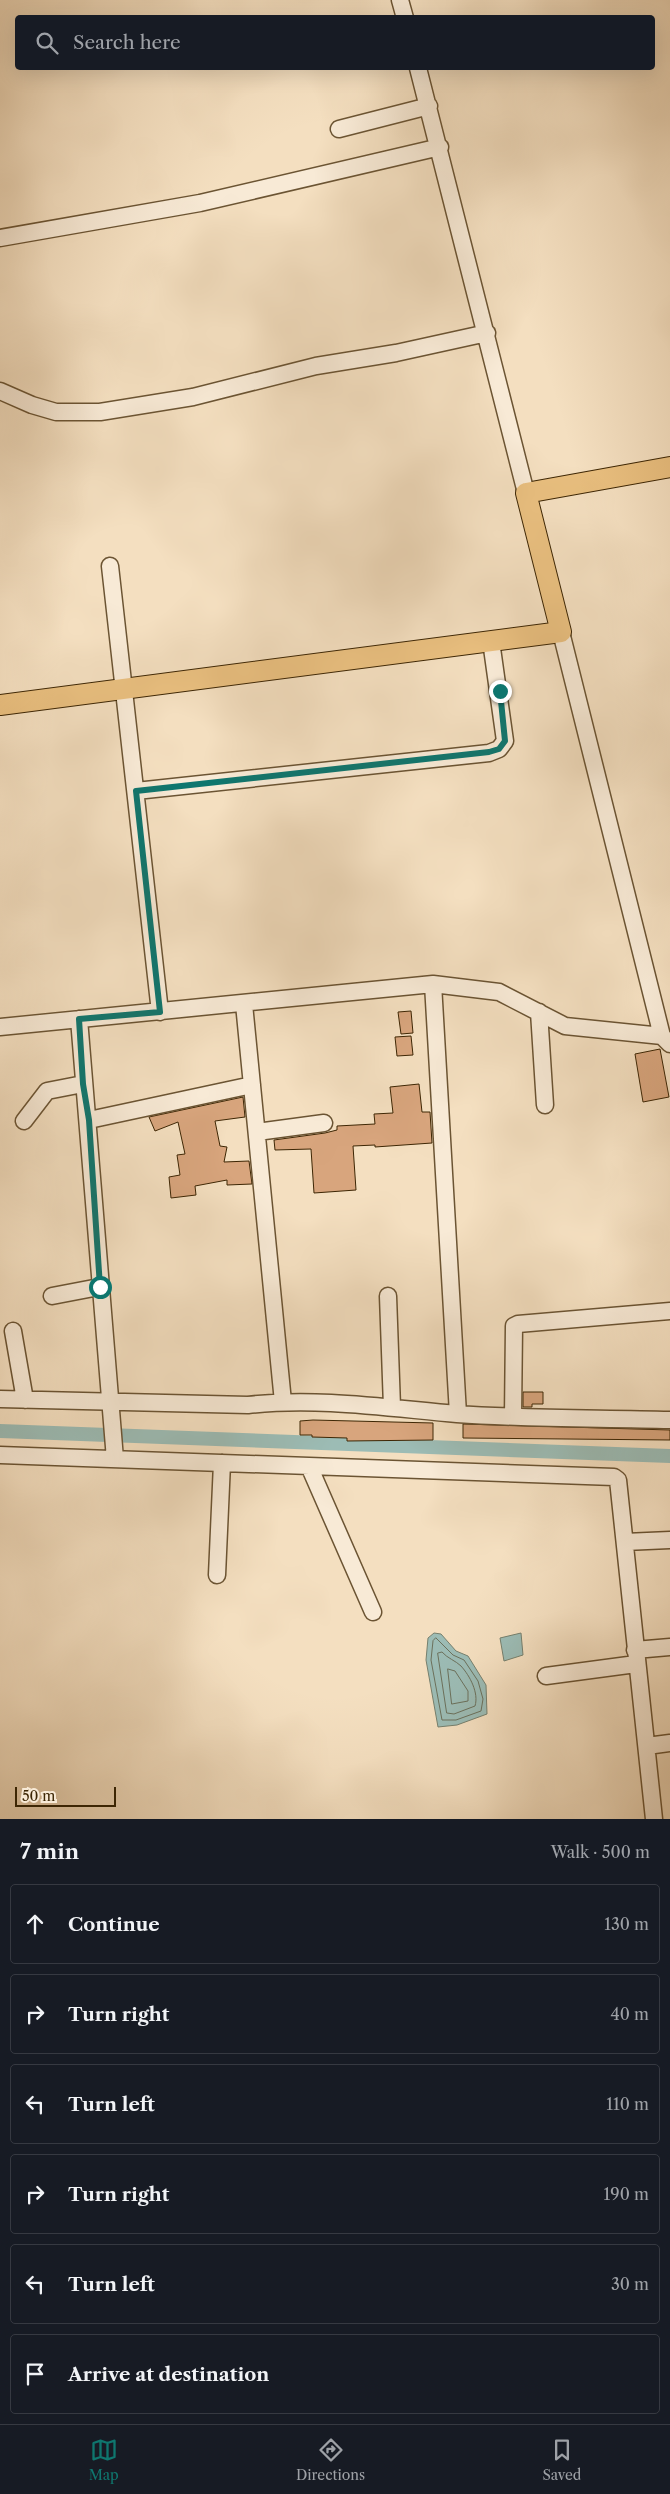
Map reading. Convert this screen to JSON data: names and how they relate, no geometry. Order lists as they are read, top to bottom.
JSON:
{
  "scale_bar": "50 m",
  "page": {
    "search": "Search here",
    "scale": "50 m",
    "heading": ["7 min", "Walk · 500 m"],
    "list": [
      ["Continue", "130 m"],
      ["Turn right", "40 m"],
      ["Turn left", "110 m"],
      ["Turn right", "190 m"],
      ["Turn left", "30 m"],
      "Arrive at destination"
    ],
    "nav": ["Map", "Directions", "Saved"]
  }
}
